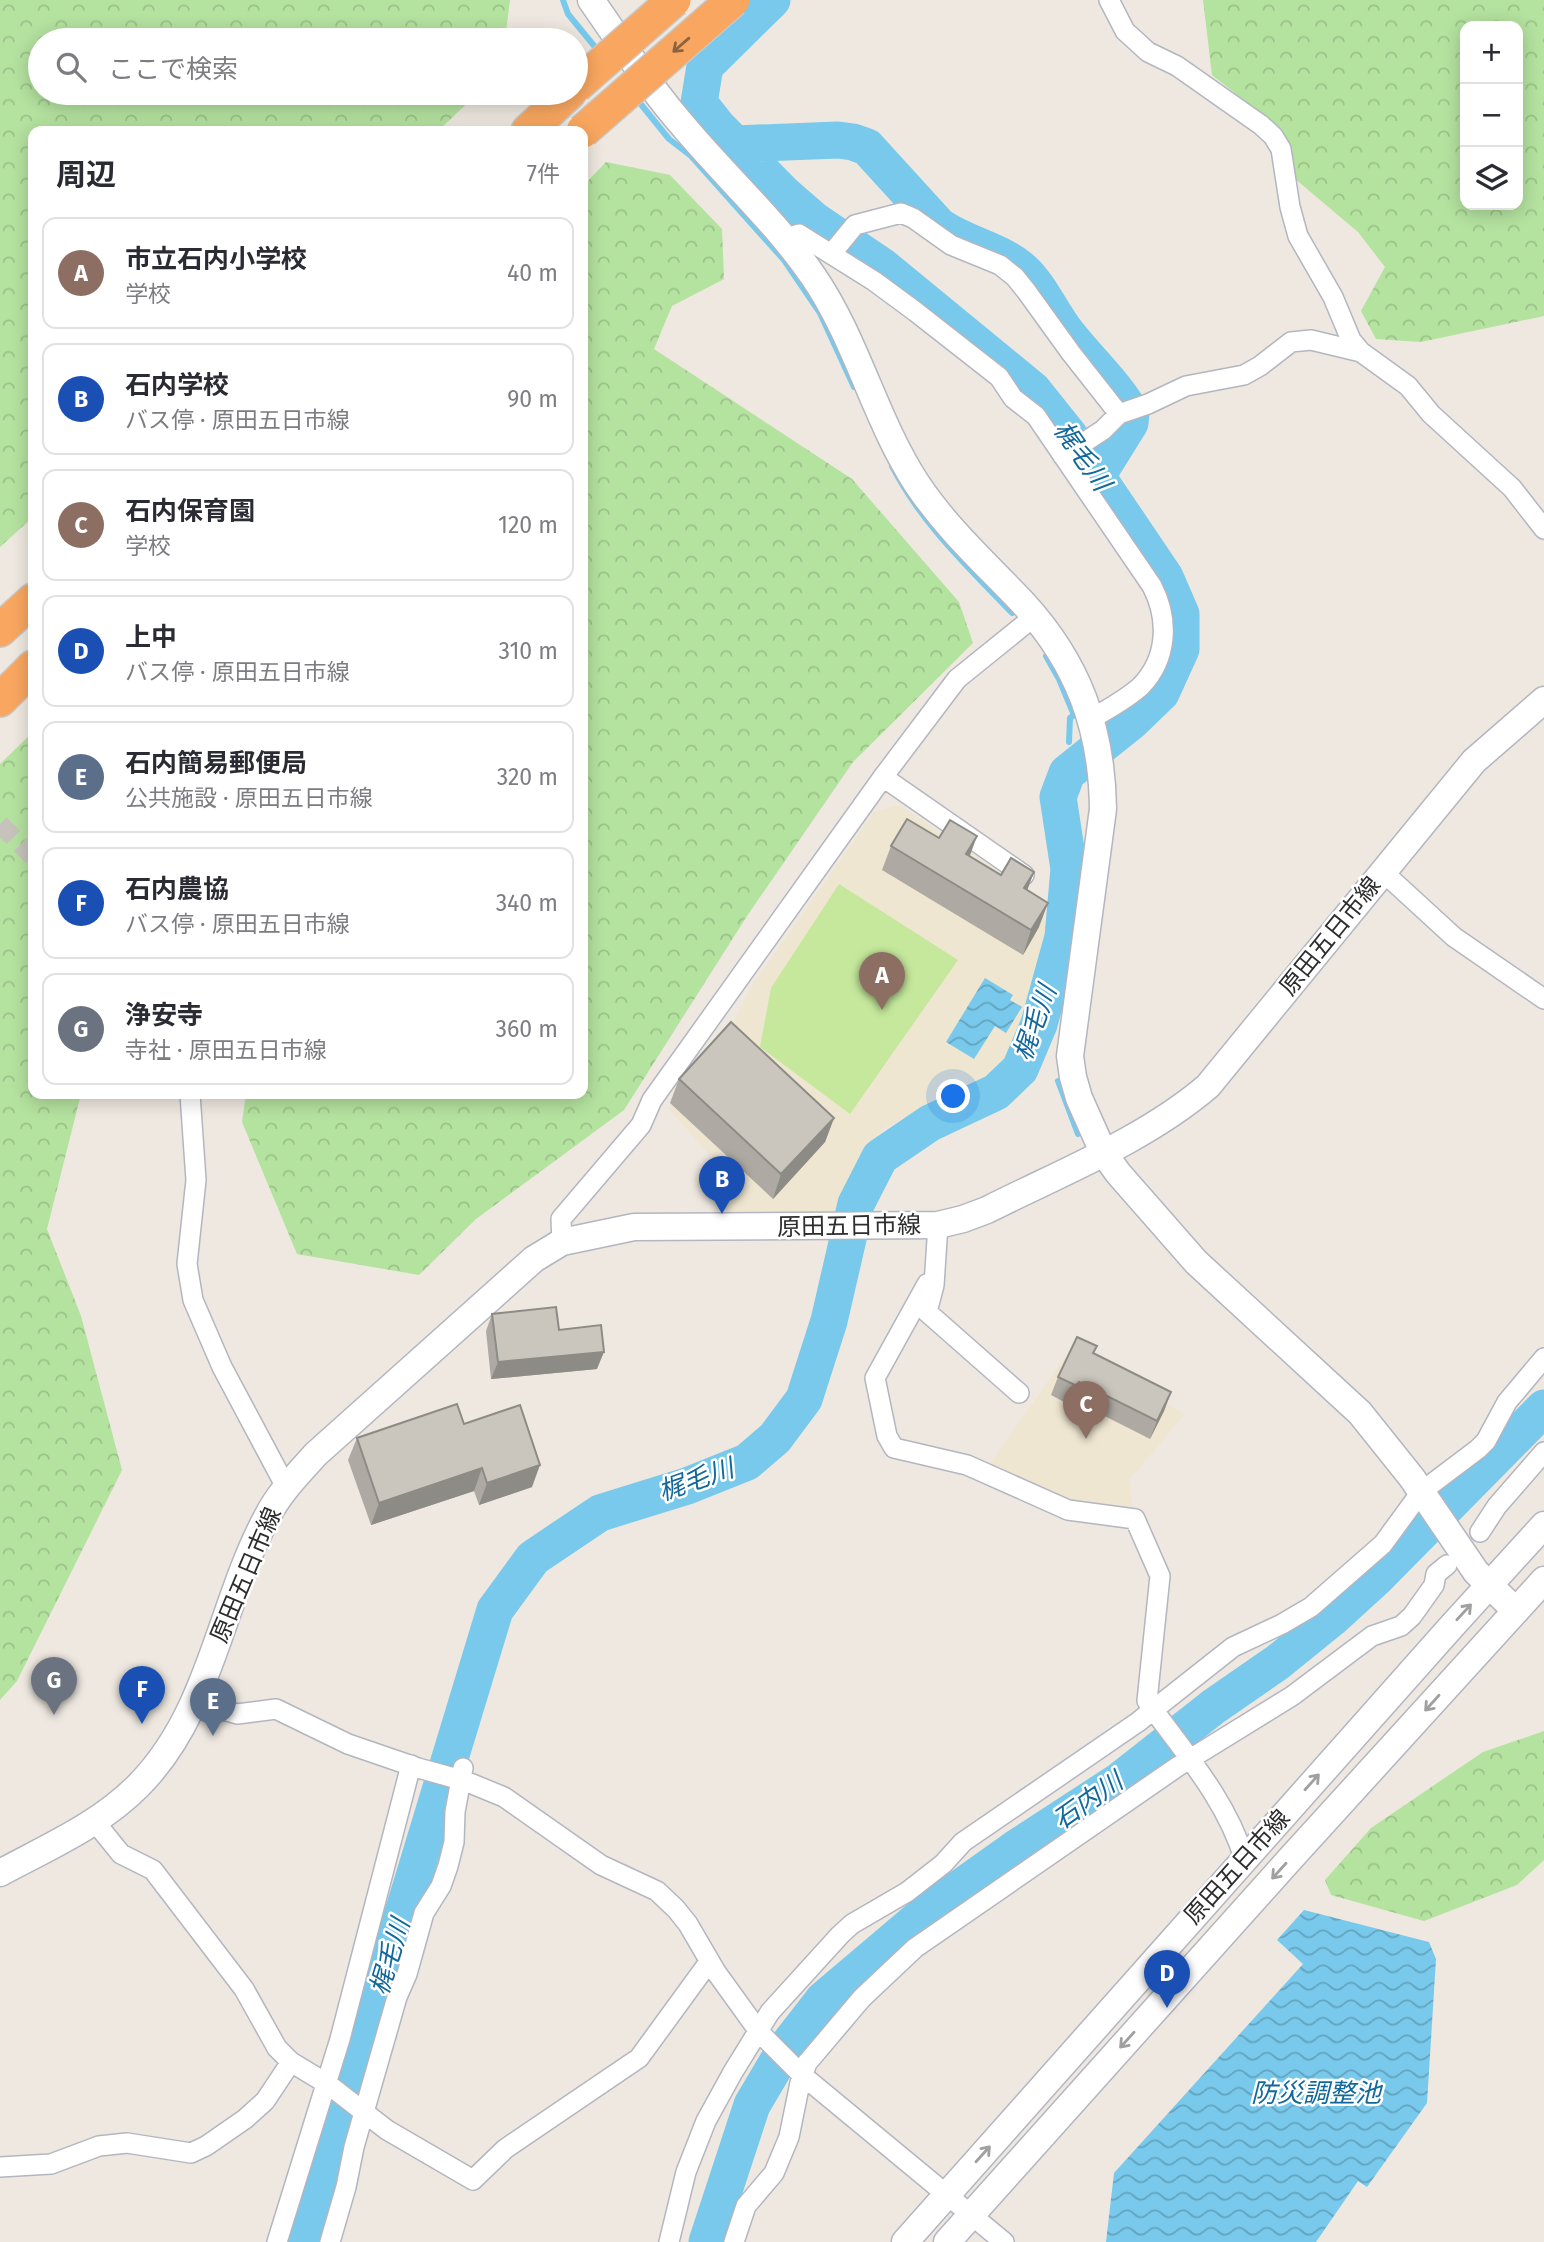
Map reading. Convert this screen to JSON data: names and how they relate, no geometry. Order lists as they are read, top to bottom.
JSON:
{
  "streets": {
    "main road": ["原田五日市線"]
  },
  "water": ["梶毛川", "石内川", "防災調整池"],
  "page": {
    "map_buttons": ["+", "−"],
    "search": "ここで検索",
    "heading": ["周辺", "7件"],
    "list": [
      {
        "mark": "A",
        "name": "市立石内小学校",
        "note": "学校",
        "value": "40 m"
      },
      {
        "mark": "B",
        "name": "石内学校",
        "note": "バス停 · 原田五日市線",
        "value": "90 m"
      },
      {
        "mark": "C",
        "name": "石内保育園",
        "note": "学校",
        "value": "120 m"
      },
      {
        "mark": "D",
        "name": "上中",
        "note": "バス停 · 原田五日市線",
        "value": "310 m"
      },
      {
        "mark": "E",
        "name": "石内簡易郵便局",
        "note": "公共施設 · 原田五日市線",
        "value": "320 m"
      },
      {
        "mark": "F",
        "name": "石内農協",
        "note": "バス停 · 原田五日市線",
        "value": "340 m"
      },
      {
        "mark": "G",
        "name": "浄安寺",
        "note": "寺社 · 原田五日市線",
        "value": "360 m"
      }
    ],
    "pins": [
      "A",
      "B",
      "C",
      "G",
      "F",
      "E",
      "D"
    ]
  }
}
